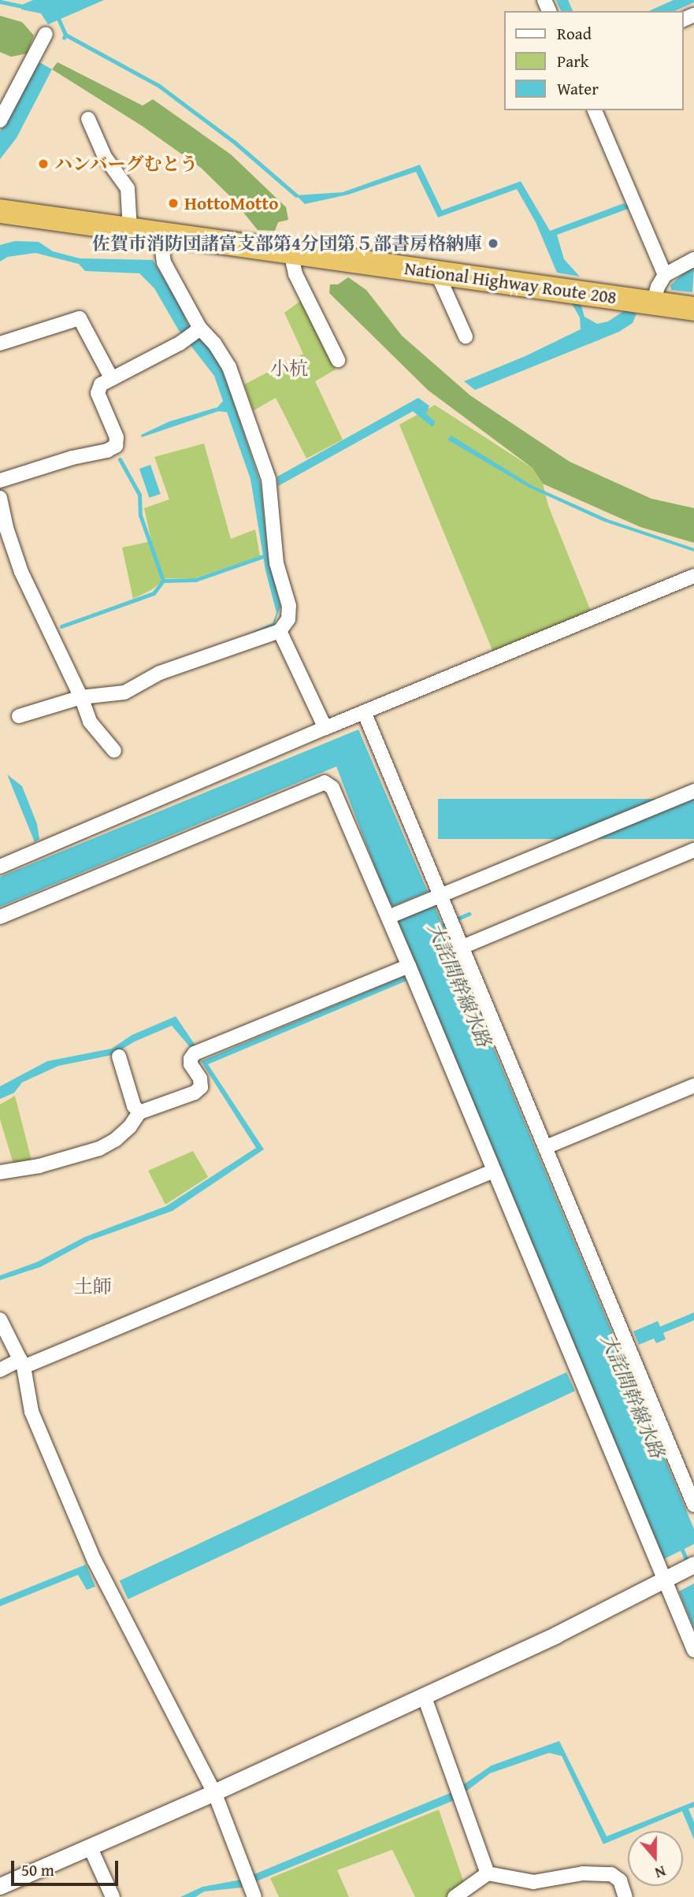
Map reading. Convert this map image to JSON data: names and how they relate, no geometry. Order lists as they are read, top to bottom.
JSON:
{
  "streets": {
    "highway": ["National Highway Route 208"]
  },
  "districts": ["小杭", "土師"],
  "water": ["大詫間幹線水路"],
  "places": ["ハンバーグむとう", "HottoMotto", "佐賀市消防団諸富支部第4分団第５部書房格納庫"],
  "legend": ["Road", "Park", "Water"],
  "scale_bar": "50 m",
  "north": "bottom"
}
